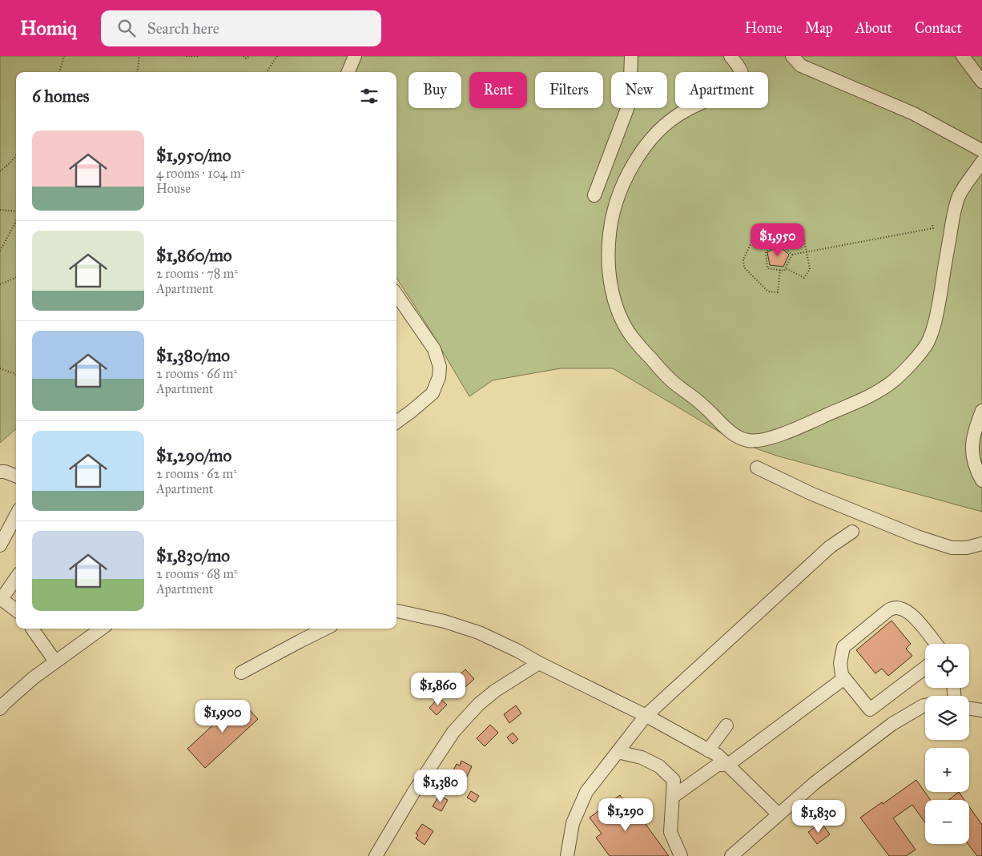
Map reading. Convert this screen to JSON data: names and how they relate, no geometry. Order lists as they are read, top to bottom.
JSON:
{
  "page": {
    "header": "Homiq",
    "search": "Search here",
    "nav": [
      "Home",
      "Map",
      "About",
      "Contact"
    ],
    "chip": [
      "Buy",
      "Rent",
      "Filters",
      "New",
      "Apartment"
    ],
    "heading": "6 homes",
    "list": [
      {
        "name": "$1,950/mo",
        "note": "4 rooms · 104 m² · House"
      },
      {
        "name": "$1,860/mo",
        "note": "2 rooms · 78 m² · Apartment"
      },
      {
        "name": "$1,380/mo",
        "note": "2 rooms · 66 m² · Apartment"
      },
      {
        "name": "$1,290/mo",
        "note": "2 rooms · 62 m² · Apartment"
      },
      {
        "name": "$1,830/mo",
        "note": "2 rooms · 68 m² · Apartment"
      }
    ],
    "price": [
      "$1,950",
      "$1,860",
      "$1,900",
      "$1,380",
      "$1,290",
      "$1,830"
    ],
    "map_buttons": ["+", "−"]
  }
}
